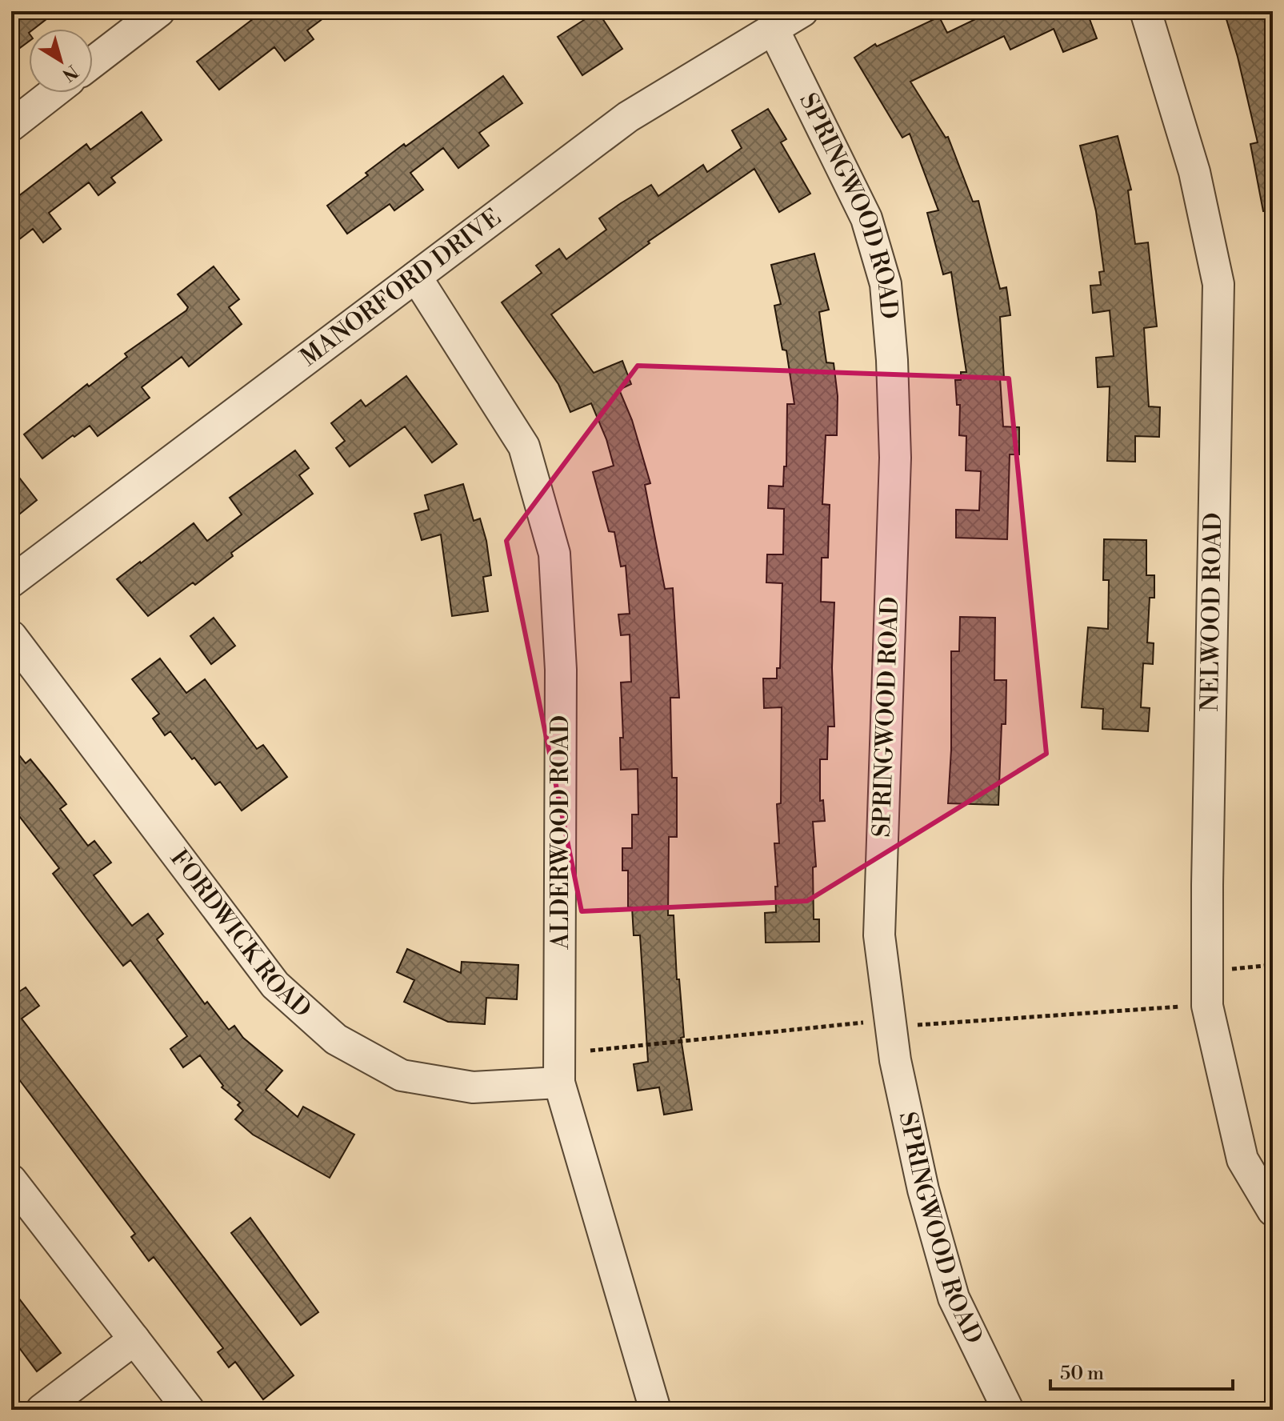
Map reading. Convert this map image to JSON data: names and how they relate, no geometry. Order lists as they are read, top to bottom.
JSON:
{
  "streets": {
    "street": [
      "SPRINGWOOD ROAD",
      "MANORFORD DRIVE",
      "NELWOOD ROAD",
      "ALDERWOOD ROAD",
      "FORDWICK ROAD"
    ]
  },
  "crossings": [
    ["SPRINGWOOD ROAD", "MANORFORD DRIVE"],
    ["MANORFORD DRIVE", "ALDERWOOD ROAD"],
    ["ALDERWOOD ROAD", "FORDWICK ROAD"]
  ],
  "scale_bar": "50 m",
  "north": "bottom right"
}
